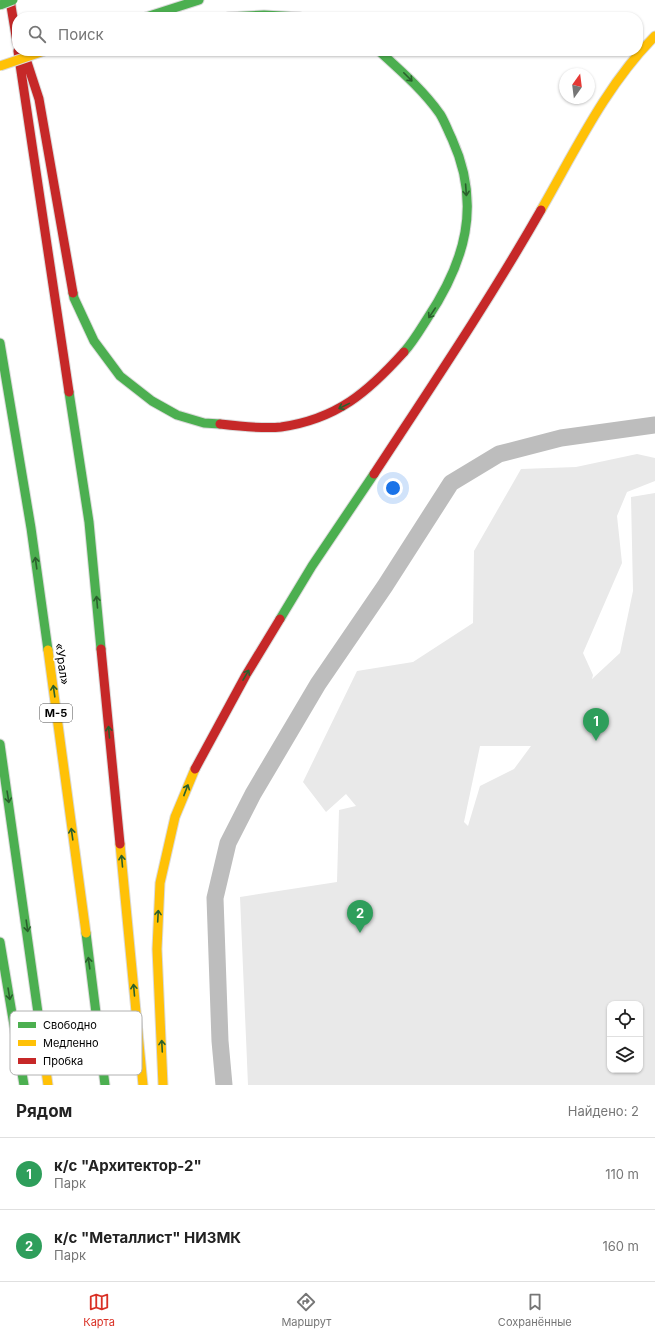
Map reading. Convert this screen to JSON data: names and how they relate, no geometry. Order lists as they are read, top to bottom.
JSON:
{
  "streets": {
    "main road": ["«Урал»", "М-5"]
  },
  "legend": ["Свободно", "Медленно", "Пробка"],
  "north": "top",
  "page": {
    "search": "Поиск",
    "pins": ["1", "2"],
    "heading": ["Рядом", "Найдено: 2"],
    "list": [
      {
        "mark": "1",
        "name": "к/с \"Архитектор-2\"",
        "note": "Парк",
        "value": "110 m"
      },
      {
        "mark": "2",
        "name": "к/с \"Металлист\" НИЗМК",
        "note": "Парк",
        "value": "160 m"
      }
    ],
    "nav": ["Карта", "Маршрут", "Сохранённые"]
  }
}
